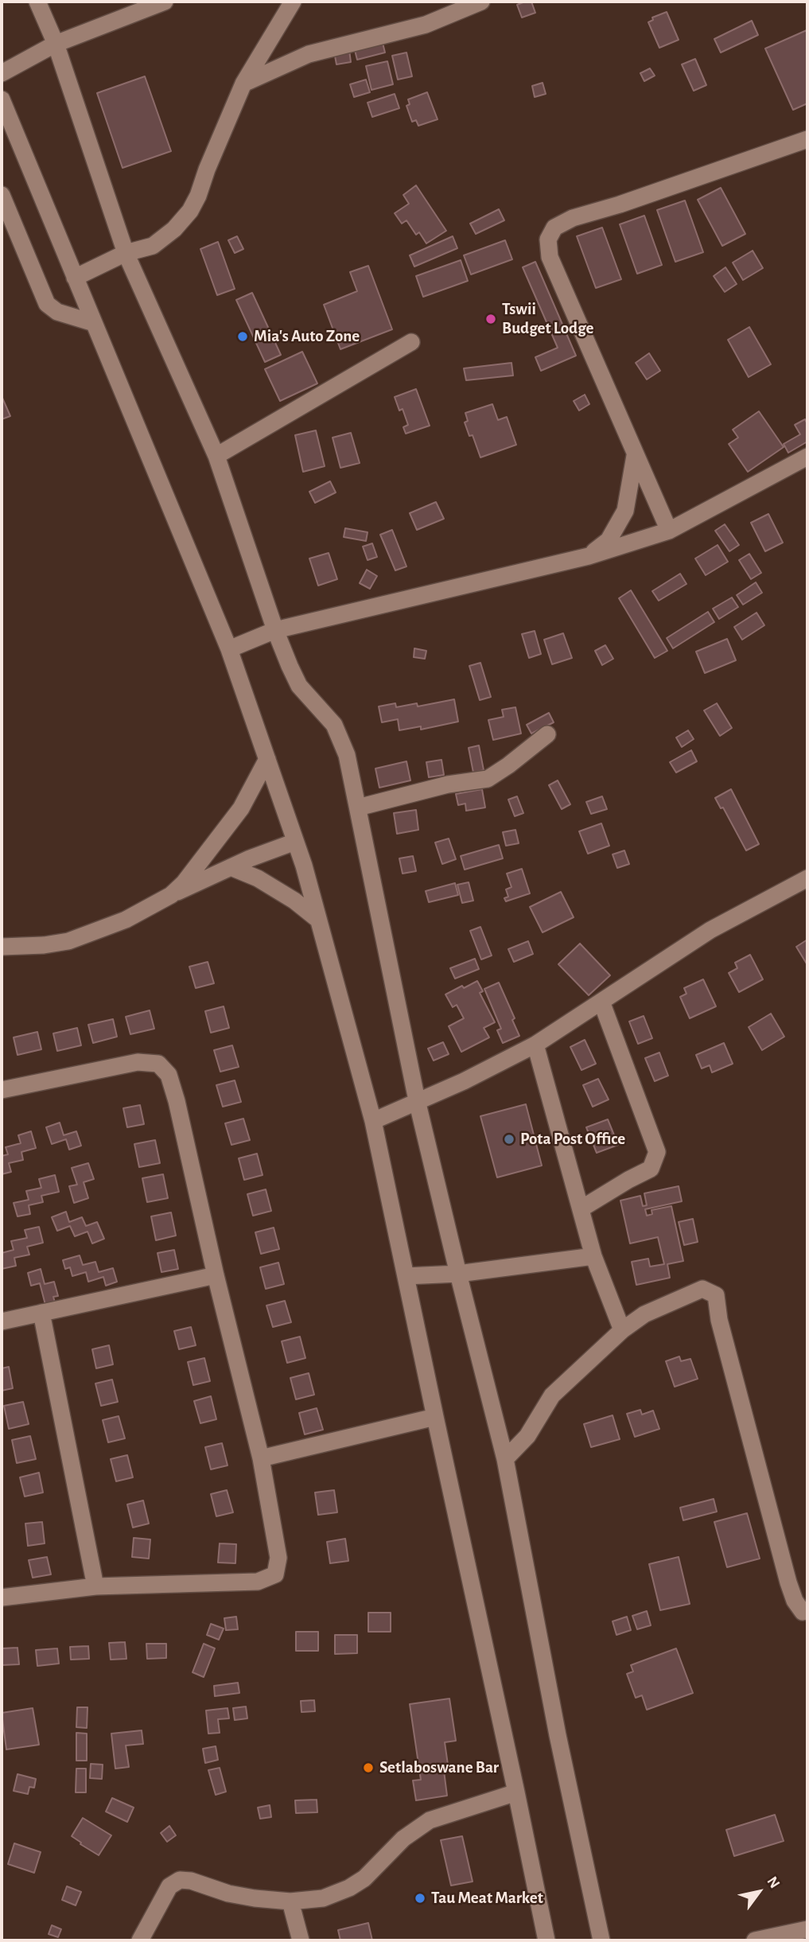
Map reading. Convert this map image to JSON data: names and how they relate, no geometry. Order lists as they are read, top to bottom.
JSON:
{
  "places": [
    "Tswii Budget Lodge",
    "Mia's Auto Zone",
    "Pota Post Office",
    "Setlaboswane Bar",
    "Tau Meat Market"
  ],
  "north": "top right"
}
